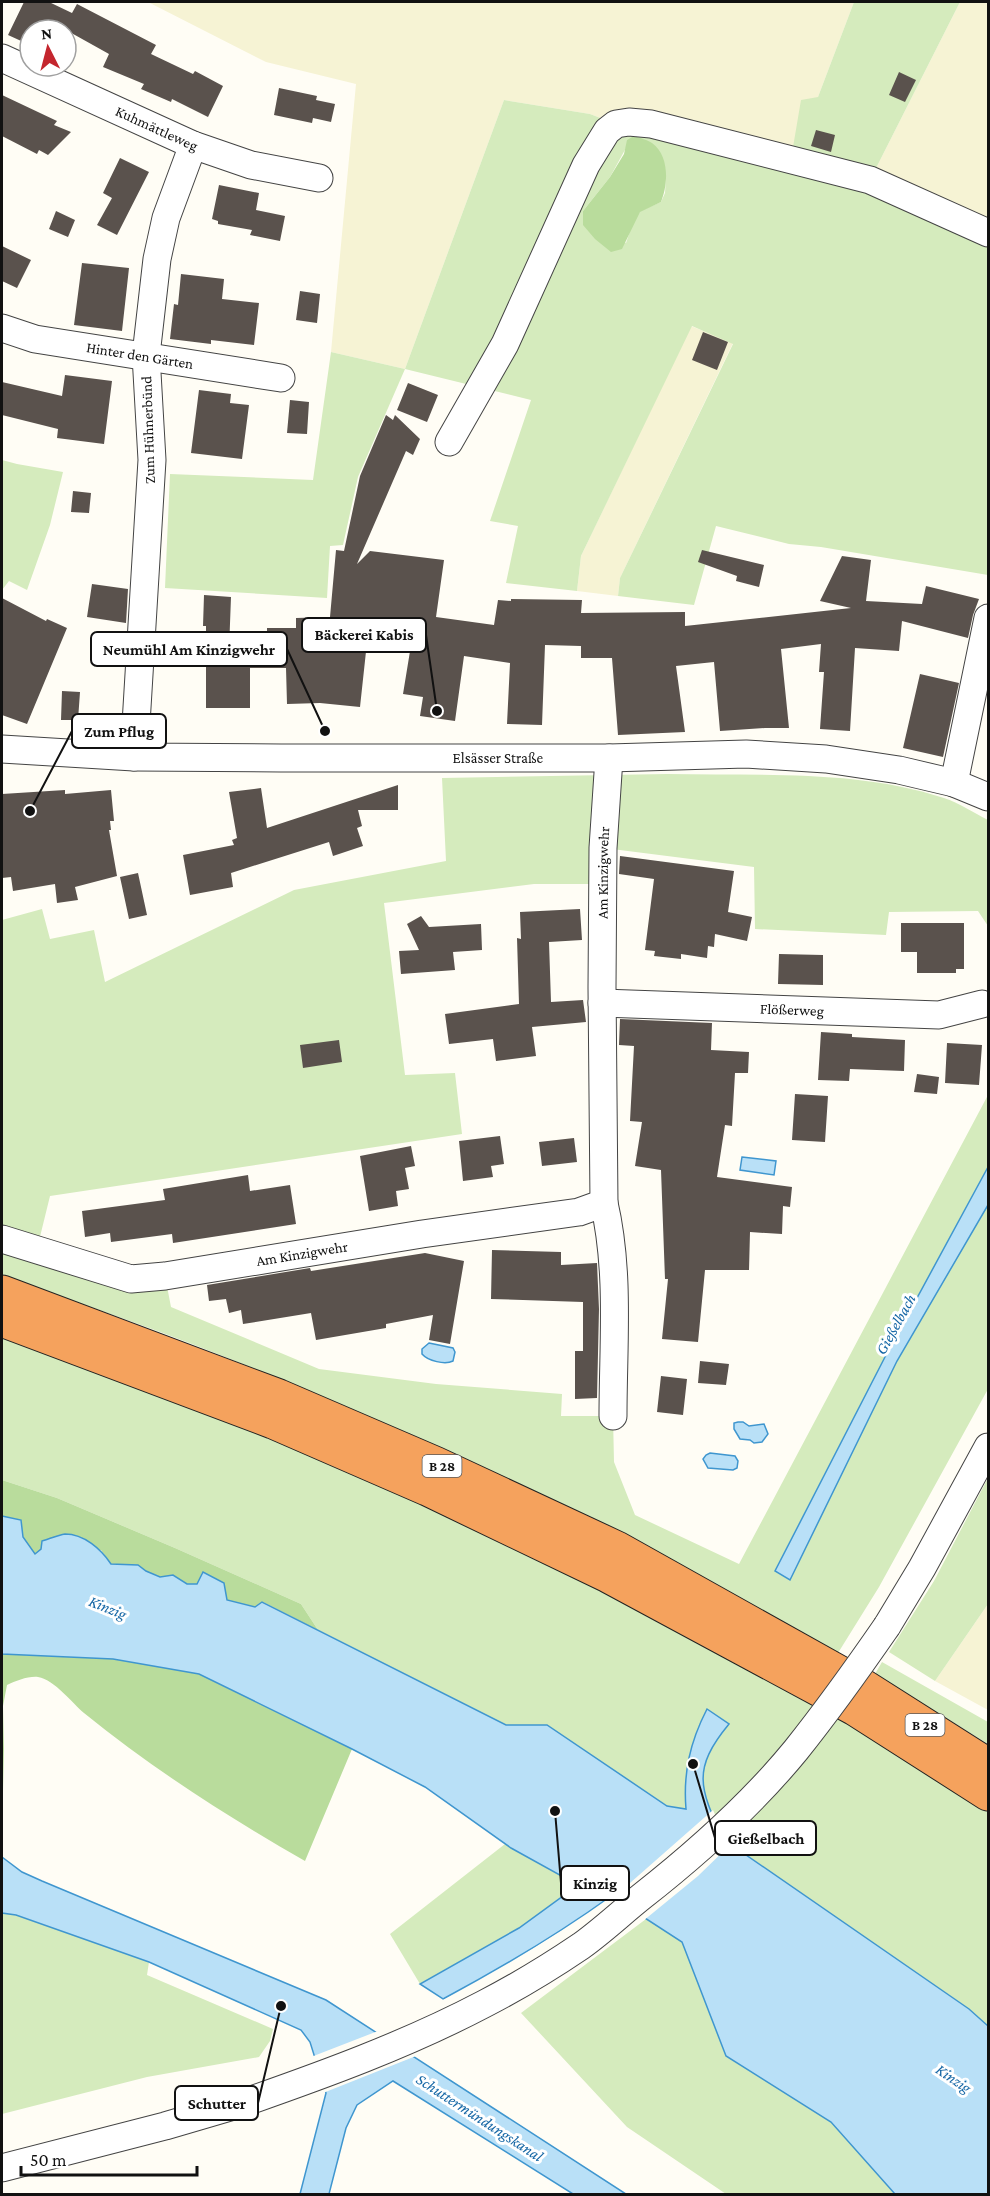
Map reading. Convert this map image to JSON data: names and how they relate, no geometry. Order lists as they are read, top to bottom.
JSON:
{
  "streets": {
    "highway": ["B 28"],
    "street": [
      "Kuhmättleweg",
      "Hinter den Gärten",
      "Zum Hühnerbünd",
      "Elsässer Straße",
      "Am Kinzigwehr",
      "Flößerweg"
    ]
  },
  "crossings": [
    ["Kuhmättleweg", "Zum Hühnerbünd"],
    ["Hinter den Gärten", "Zum Hühnerbünd"],
    ["Zum Hühnerbünd", "Elsässer Straße"],
    ["Elsässer Straße", "Am Kinzigwehr"],
    ["Am Kinzigwehr", "Flößerweg"]
  ],
  "water": ["Gießelbach", "Kinzig", "Schuttermündungskanal"],
  "places": [
    "Bäckerei Kabis",
    "Neumühl Am Kinzigwehr",
    "Zum Pflug",
    "Gießelbach",
    "Kinzig",
    "Schutter"
  ],
  "scale_bar": "50 m",
  "north": "top"
}
